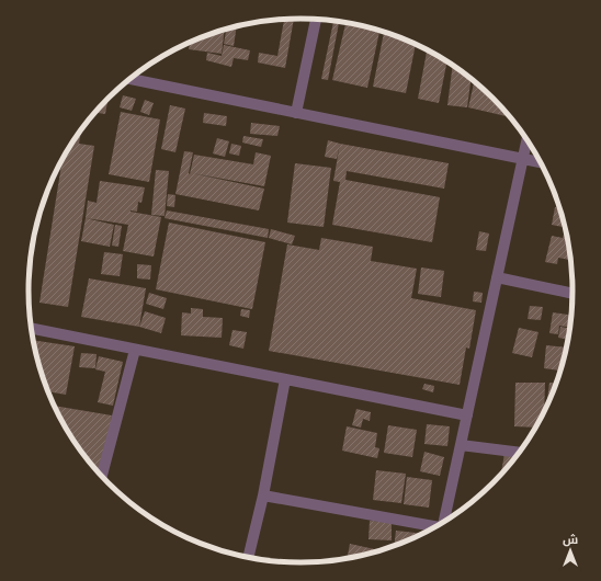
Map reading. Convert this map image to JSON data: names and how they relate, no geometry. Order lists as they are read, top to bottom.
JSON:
{
  "north": "top"
}
